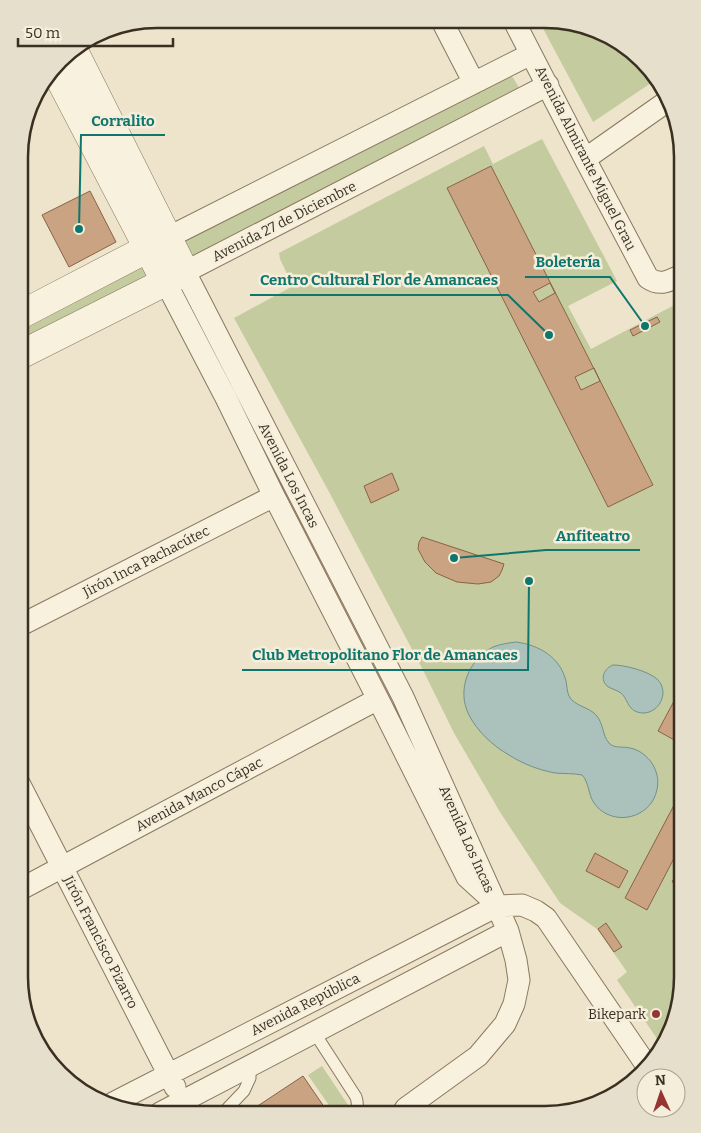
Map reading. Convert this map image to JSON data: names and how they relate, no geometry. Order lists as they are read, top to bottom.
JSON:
{
  "streets": {
    "street": [
      "Avenida Almirante Miguel Grau",
      "Avenida 27 de Diciembre",
      "Avenida Los Incas",
      "Jirón Inca Pachacútec",
      "Avenida Manco Cápac",
      "Jirón Francisco Pizarro",
      "Avenida República"
    ]
  },
  "crossings": [
    ["Avenida Almirante Miguel Grau", "Avenida 27 de Diciembre"],
    ["Avenida 27 de Diciembre", "Avenida Los Incas"],
    ["Avenida Los Incas", "Jirón Inca Pachacútec"],
    ["Avenida Los Incas", "Avenida Manco Cápac"],
    ["Avenida Los Incas", "Avenida República"],
    ["Avenida Manco Cápac", "Jirón Francisco Pizarro"],
    ["Jirón Francisco Pizarro", "Avenida República"]
  ],
  "places": [
    "Corralito",
    "Boletería",
    "Centro Cultural Flor de Amancaes",
    "Anfiteatro",
    "Club Metropolitano Flor de Amancaes",
    "Bikepark"
  ],
  "scale_bar": "50 m",
  "north": "top"
}
